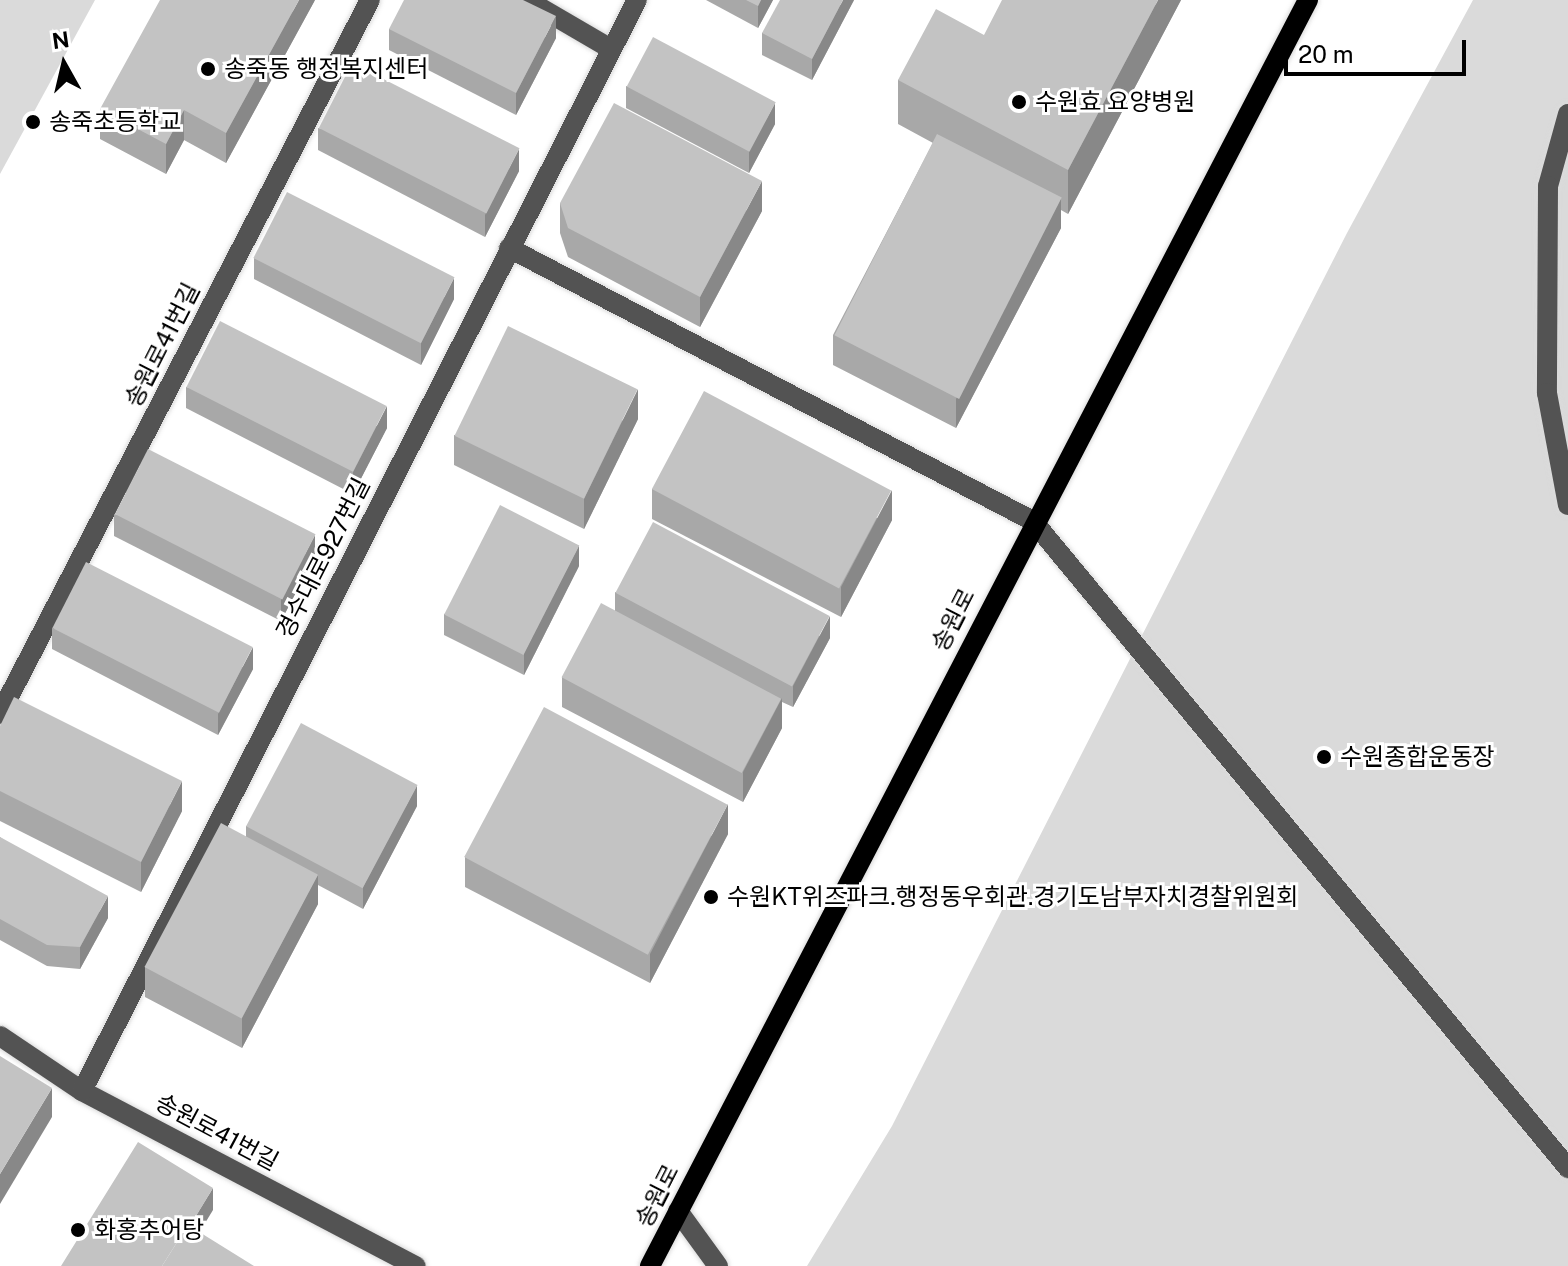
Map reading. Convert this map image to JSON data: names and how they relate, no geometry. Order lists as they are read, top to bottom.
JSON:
{
  "streets": {
    "main road": ["송원로"],
    "street": ["송원로41번길", "경수대로927번길"]
  },
  "crossings": [
    ["송원로41번길", "경수대로927번길"]
  ],
  "places": [
    "송죽동 행정복지센터",
    "수원효 요양병원",
    "송죽초등학교",
    "수원종합운동장",
    "수원KT위즈파크.행정동우회관.경기도남부자치경찰위원회",
    "화홍추어탕"
  ],
  "scale_bar": "20 m",
  "north": "top"
}
